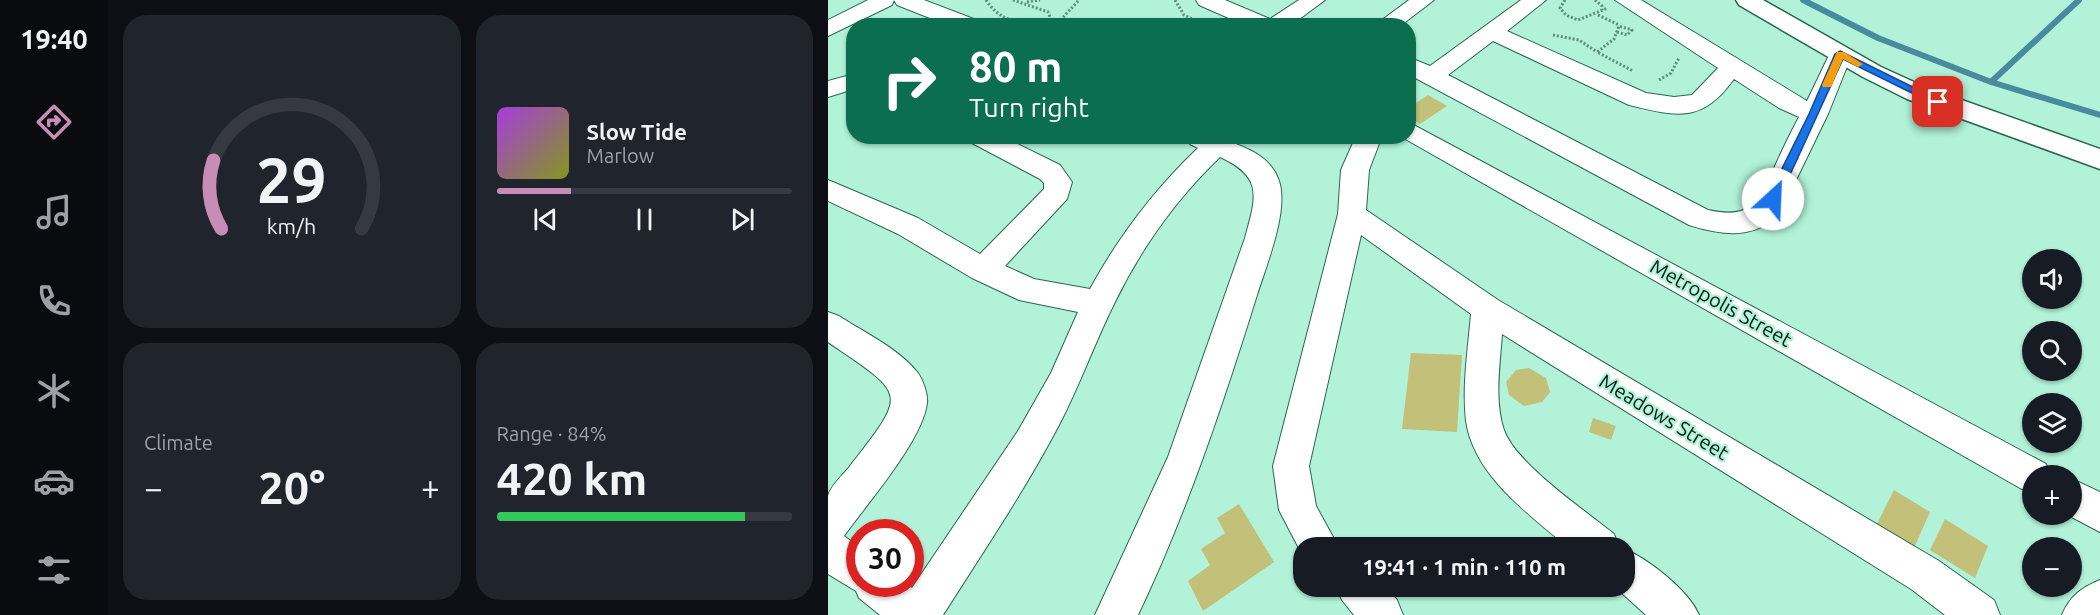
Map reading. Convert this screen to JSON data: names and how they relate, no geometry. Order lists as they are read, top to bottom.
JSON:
{
  "streets": {
    "street": ["Metropolis Street", "Meadows Street"]
  },
  "page": {
    "tabs": "19:40",
    "turn": ["80 m", "Turn right"],
    "song": ["Slow Tide", "Marlow"],
    "map_buttons": ["+", "−"],
    "tile": [
      "Climate",
      ["Range · 84%", "420 km"]
    ],
    "heat": ["−", "20°", "+"],
    "limit": "30",
    "trip": "19:41 · 1 min · 110 m",
    "gauge": ["29", "km/h"]
  }
}
